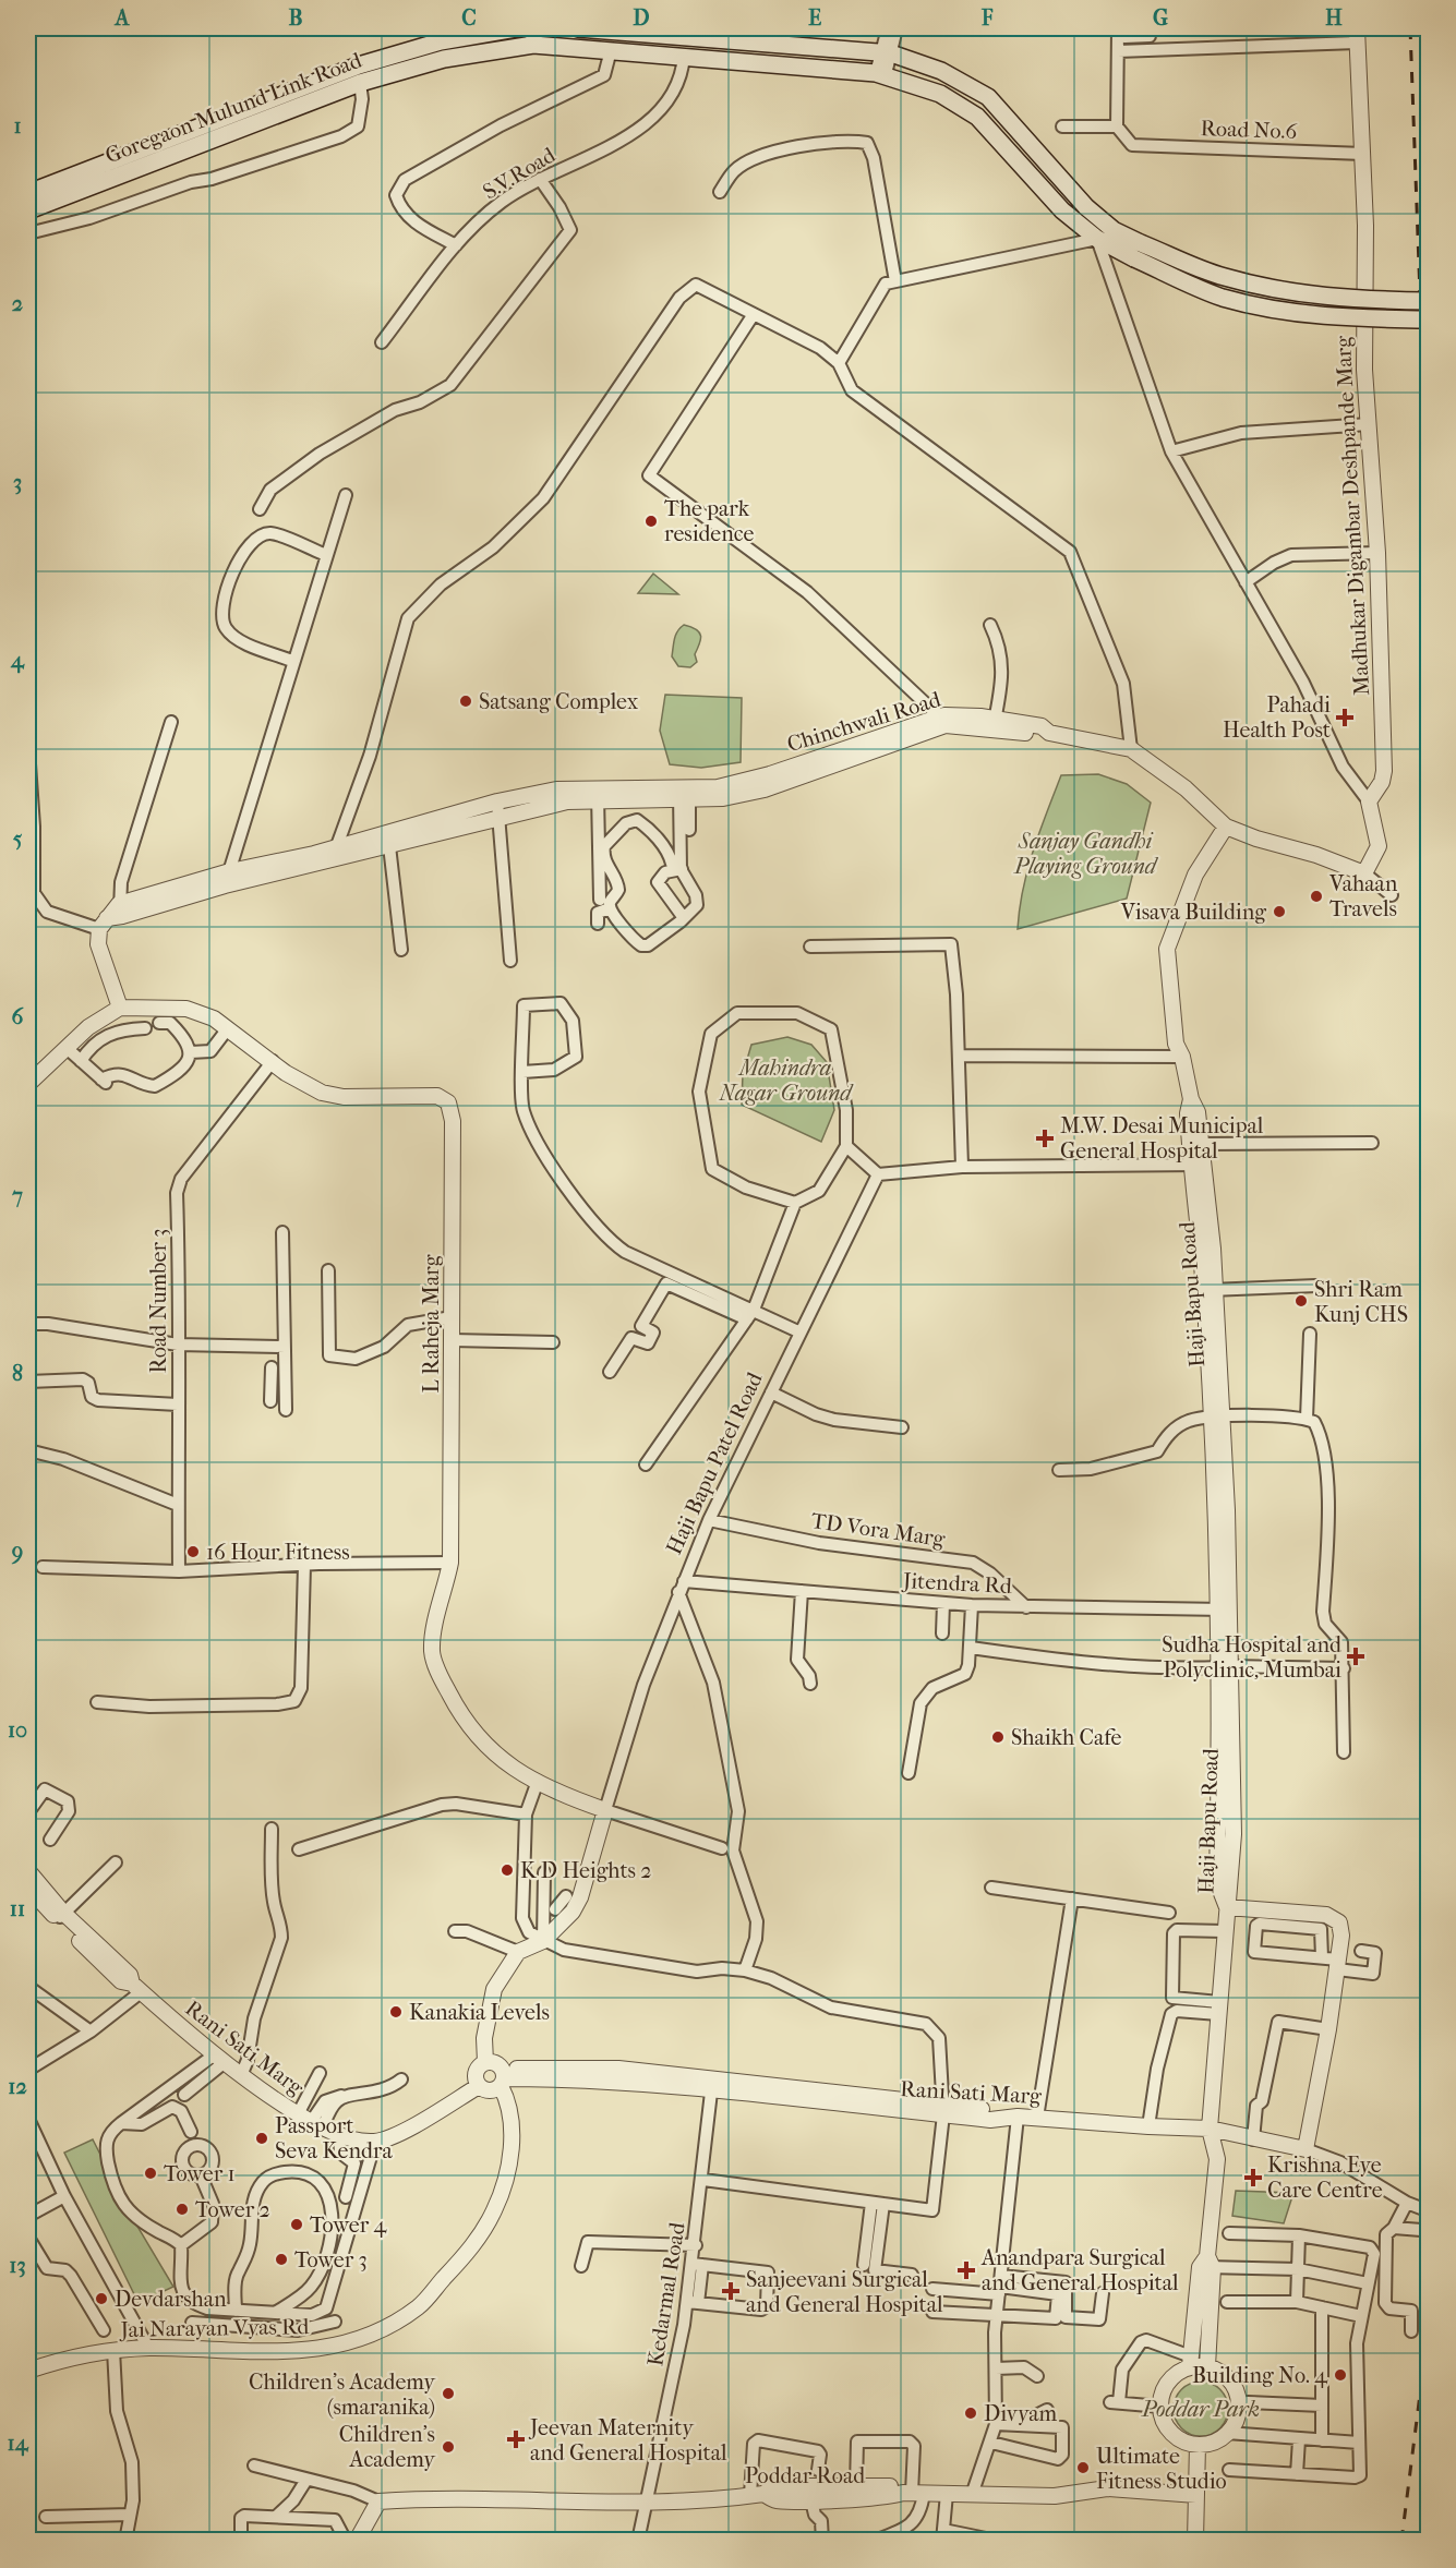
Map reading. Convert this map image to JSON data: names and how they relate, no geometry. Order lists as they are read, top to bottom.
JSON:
{
  "streets": {
    "main road": ["Goregaon Mulund Link Road"],
    "street": [
      "Road No.6",
      "S.V.Road",
      "Madhukar Digambar Deshpande Marg",
      "Chinchwali Road",
      "Haji Bapu Road",
      "Road Number 3",
      "L Raheja Marg",
      "Haji Bapu Patel Road",
      "TD Vora Marg",
      "Jitendra Rd",
      "Rani Sati Marg",
      "Kedarmal Road",
      "Jai Narayan Vyas Rd",
      "Poddar Road"
    ]
  },
  "crossings": [
    ["Goregaon Mulund Link Road", "S.V.Road"],
    ["Road No.6", "Madhukar Digambar Deshpande Marg"],
    ["Chinchwali Road", "Haji Bapu Road"],
    ["Haji Bapu Road", "Jitendra Rd"],
    ["Haji Bapu Road", "Rani Sati Marg"],
    ["Road Number 3", "L Raheja Marg"],
    ["L Raheja Marg", "Haji Bapu Patel Road"],
    ["Haji Bapu Patel Road", "TD Vora Marg"],
    ["Haji Bapu Patel Road", "Jitendra Rd"],
    ["TD Vora Marg", "Jitendra Rd"],
    ["Rani Sati Marg", "Kedarmal Road"],
    ["Rani Sati Marg", "Jai Narayan Vyas Rd"],
    ["Kedarmal Road", "Poddar Road"]
  ],
  "parks": ["Sanjay Gandhi Playing Ground", "Mahindra Nagar Ground", "Poddar Park"],
  "places": {
    "other": [
      "The park residence",
      "Satsang Complex",
      "Vahaan Travels",
      "Visava Building",
      "Shri Ram Kunj CHS",
      "16 Hour Fitness",
      "Shaikh Cafe",
      "K D Heights 2",
      "Kanakia Levels",
      "Passport Seva Kendra",
      "Tower 1",
      "Tower 2",
      "Tower 4",
      "Tower 3",
      "Devdarshan",
      "Building No. 4",
      "Children's Academy (smaranika)",
      "Divyam",
      "Children's Academy",
      "Ultimate Fitness Studio"
    ],
    "health": [
      "Pahadi Health Post",
      "M.W. Desai Municipal General Hospital",
      "Sudha Hospital and Polyclinic, Mumbai",
      "Krishna Eye Care Centre",
      "Anandpara Surgical and General Hospital",
      "Sanjeevani Surgical and General Hospital",
      "Jeevan Maternity and General Hospital"
    ]
  },
  "grid": {
    "columns": [
      "A",
      "B",
      "C",
      "D",
      "E",
      "F",
      "G",
      "H"
    ],
    "rows": [
      "1",
      "2",
      "3",
      "4",
      "5",
      "6",
      "7",
      "8",
      "9",
      "10",
      "11",
      "12",
      "13",
      "14"
    ]
  }
}
